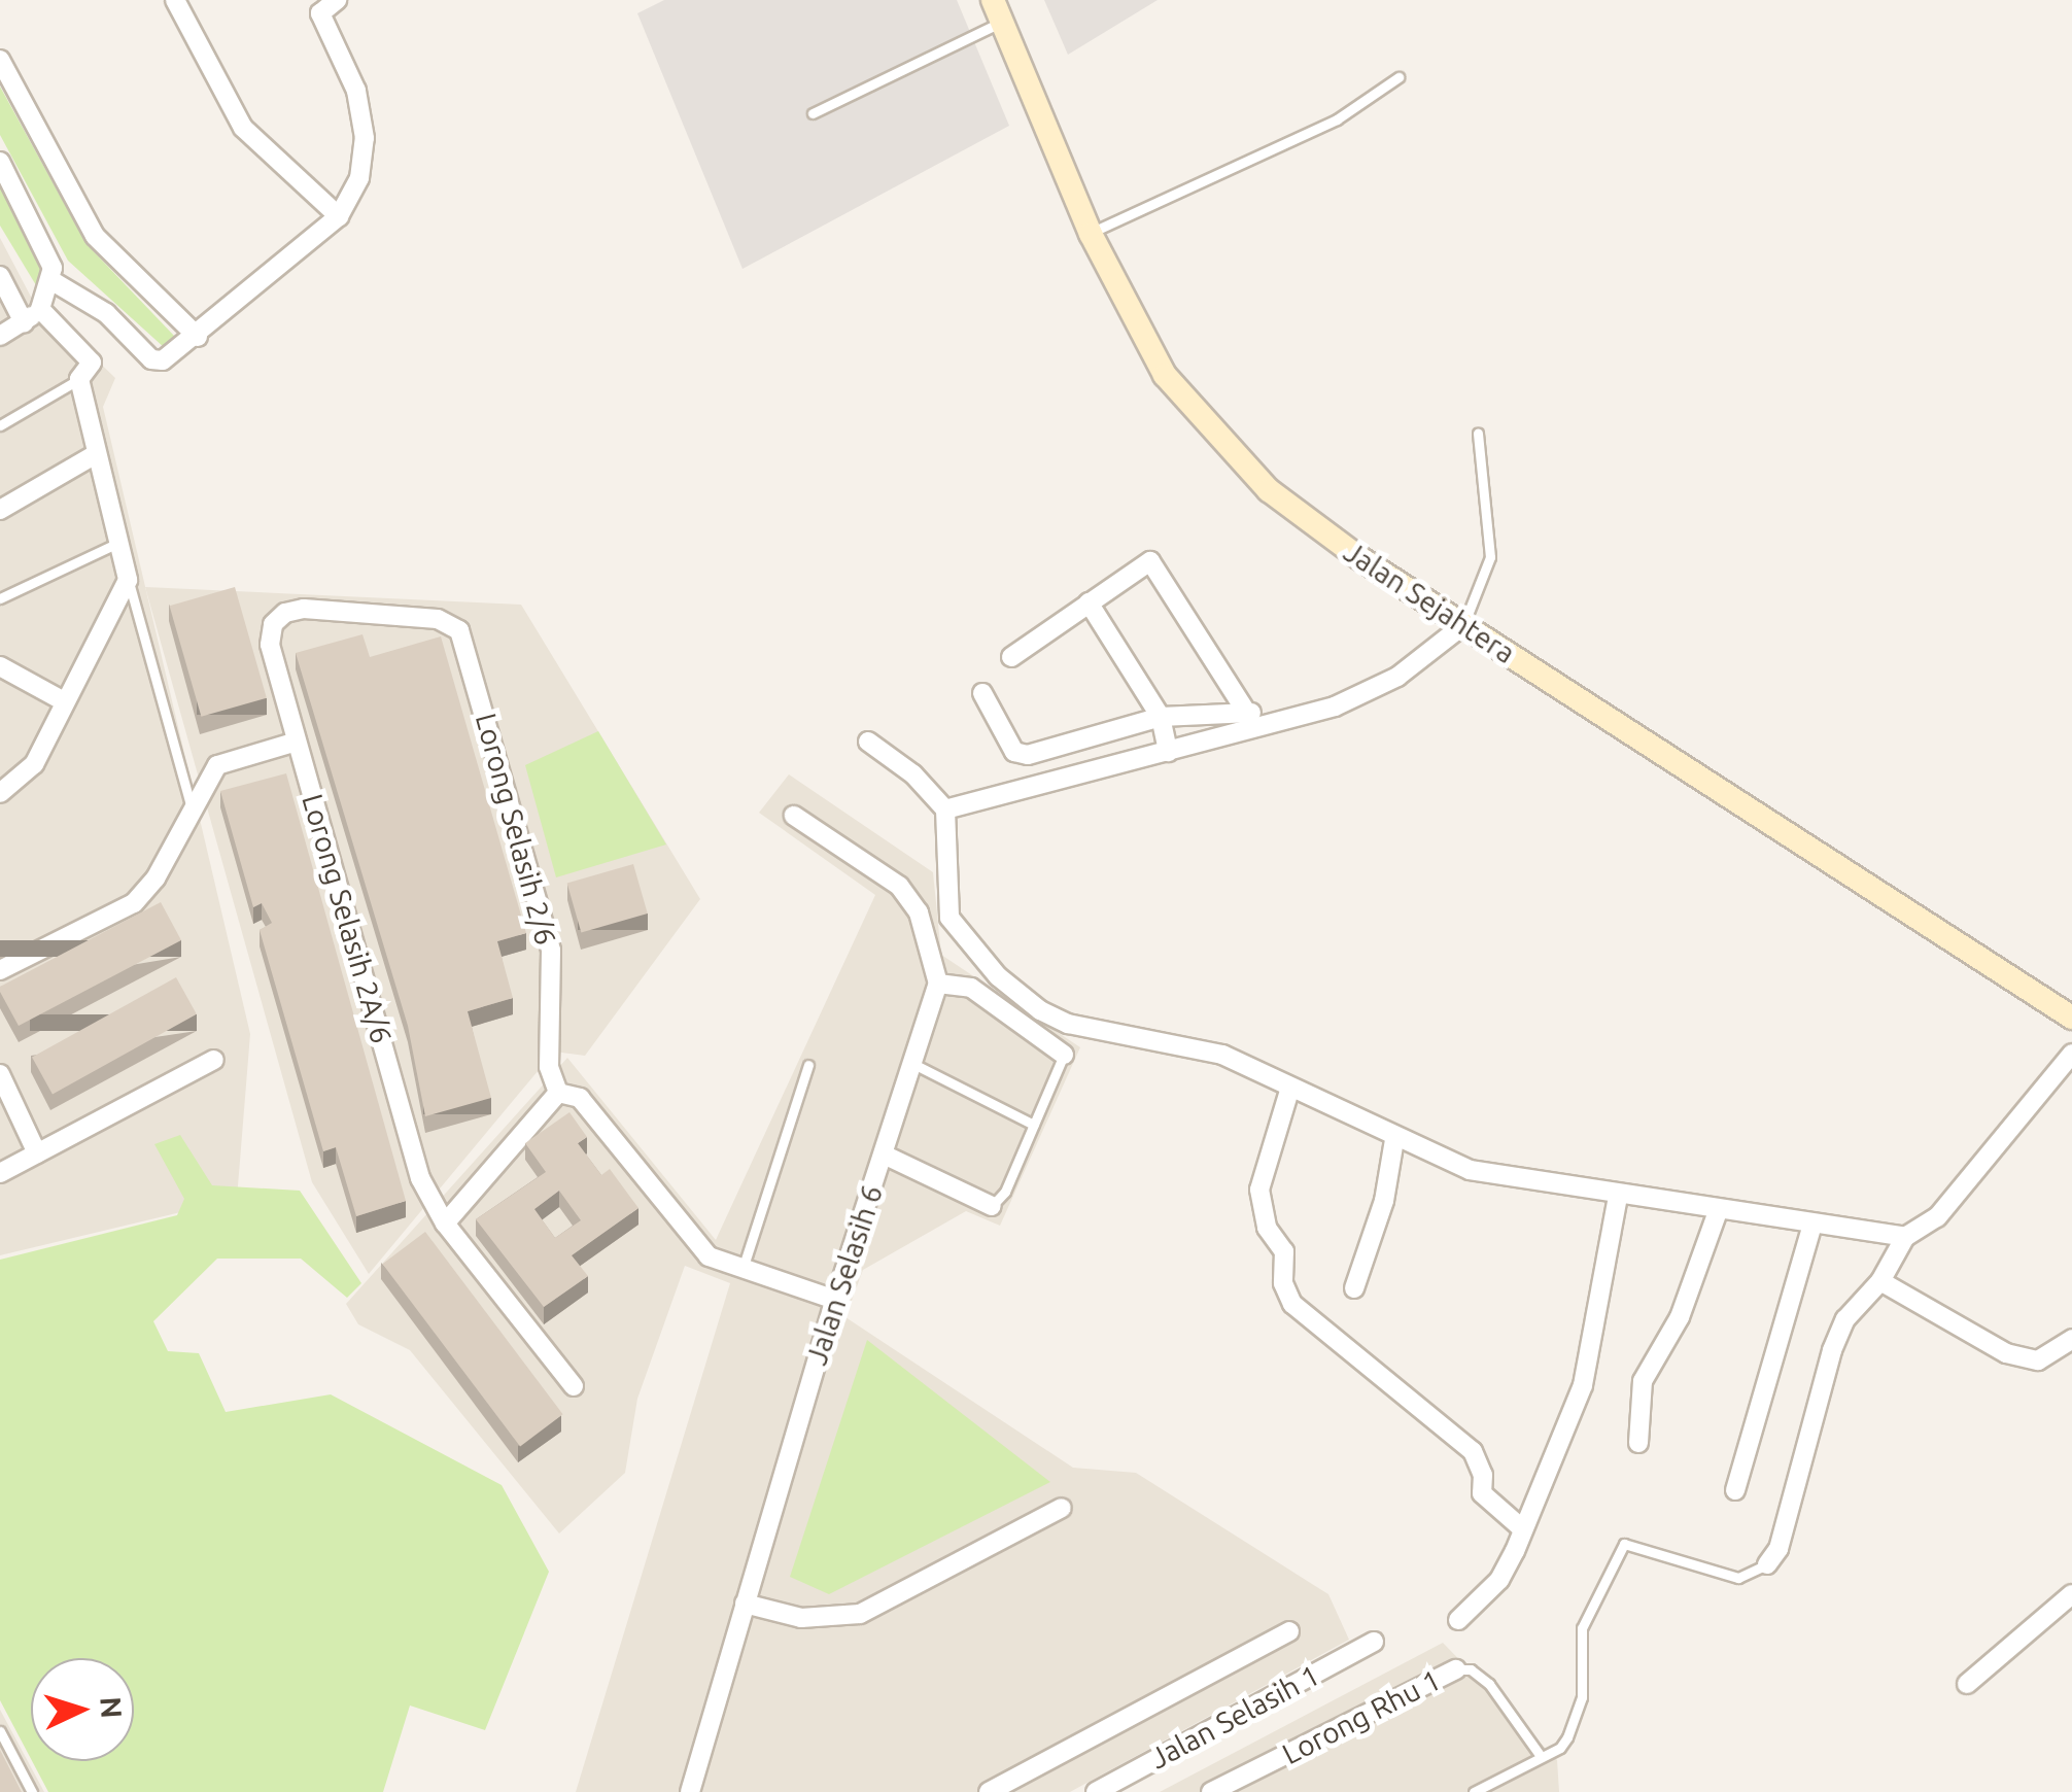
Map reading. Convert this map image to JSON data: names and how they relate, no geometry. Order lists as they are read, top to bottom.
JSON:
{
  "streets": {
    "main road": ["Jalan Sejahtera"],
    "street": [
      "Lorong Selasih 2/6",
      "Lorong Selasih 2A/6",
      "Jalan Selasih 6",
      "Jalan Selasih 1",
      "Lorong Rhu 1"
    ]
  },
  "crossings": [
    ["Lorong Selasih 2/6", "Lorong Selasih 2A/6"]
  ],
  "north": "right"
}
